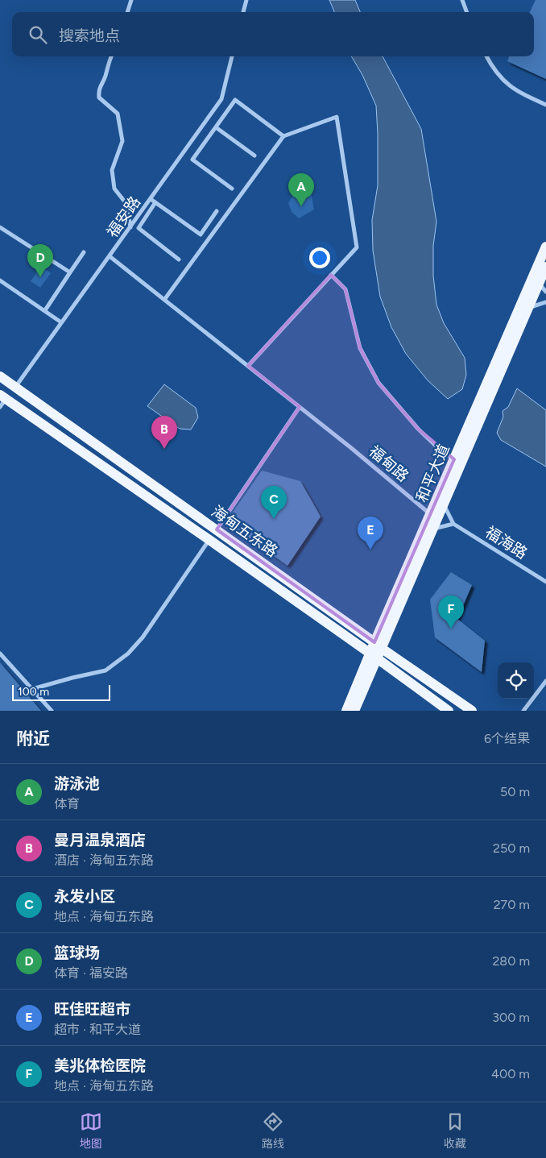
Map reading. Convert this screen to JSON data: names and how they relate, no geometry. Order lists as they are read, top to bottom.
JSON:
{
  "streets": {
    "main road": ["和平大道", "海甸五东路"],
    "street": ["福安路", "福甸路", "福海路"]
  },
  "crossings": [
    ["福安路", "福甸路"],
    ["福安路", "海甸五东路"],
    ["福甸路", "和平大道"],
    ["和平大道", "海甸五东路"]
  ],
  "scale_bar": "100 m",
  "page": {
    "search": "搜索地点",
    "pins": [
      "A",
      "D",
      "B",
      "C",
      "E",
      "F"
    ],
    "scale": "100 m",
    "heading": ["附近", "6个结果"],
    "list": [
      {
        "mark": "A",
        "name": "游泳池",
        "note": "体育",
        "value": "50 m"
      },
      {
        "mark": "B",
        "name": "曼月温泉酒店",
        "note": "酒店 · 海甸五东路",
        "value": "250 m"
      },
      {
        "mark": "C",
        "name": "永发小区",
        "note": "地点 · 海甸五东路",
        "value": "270 m"
      },
      {
        "mark": "D",
        "name": "篮球场",
        "note": "体育 · 福安路",
        "value": "280 m"
      },
      {
        "mark": "E",
        "name": "旺佳旺超市",
        "note": "超市 · 和平大道",
        "value": "300 m"
      },
      {
        "mark": "F",
        "name": "美兆体检医院",
        "note": "地点 · 海甸五东路",
        "value": "400 m"
      }
    ],
    "nav": ["地图", "路线", "收藏"]
  }
}
